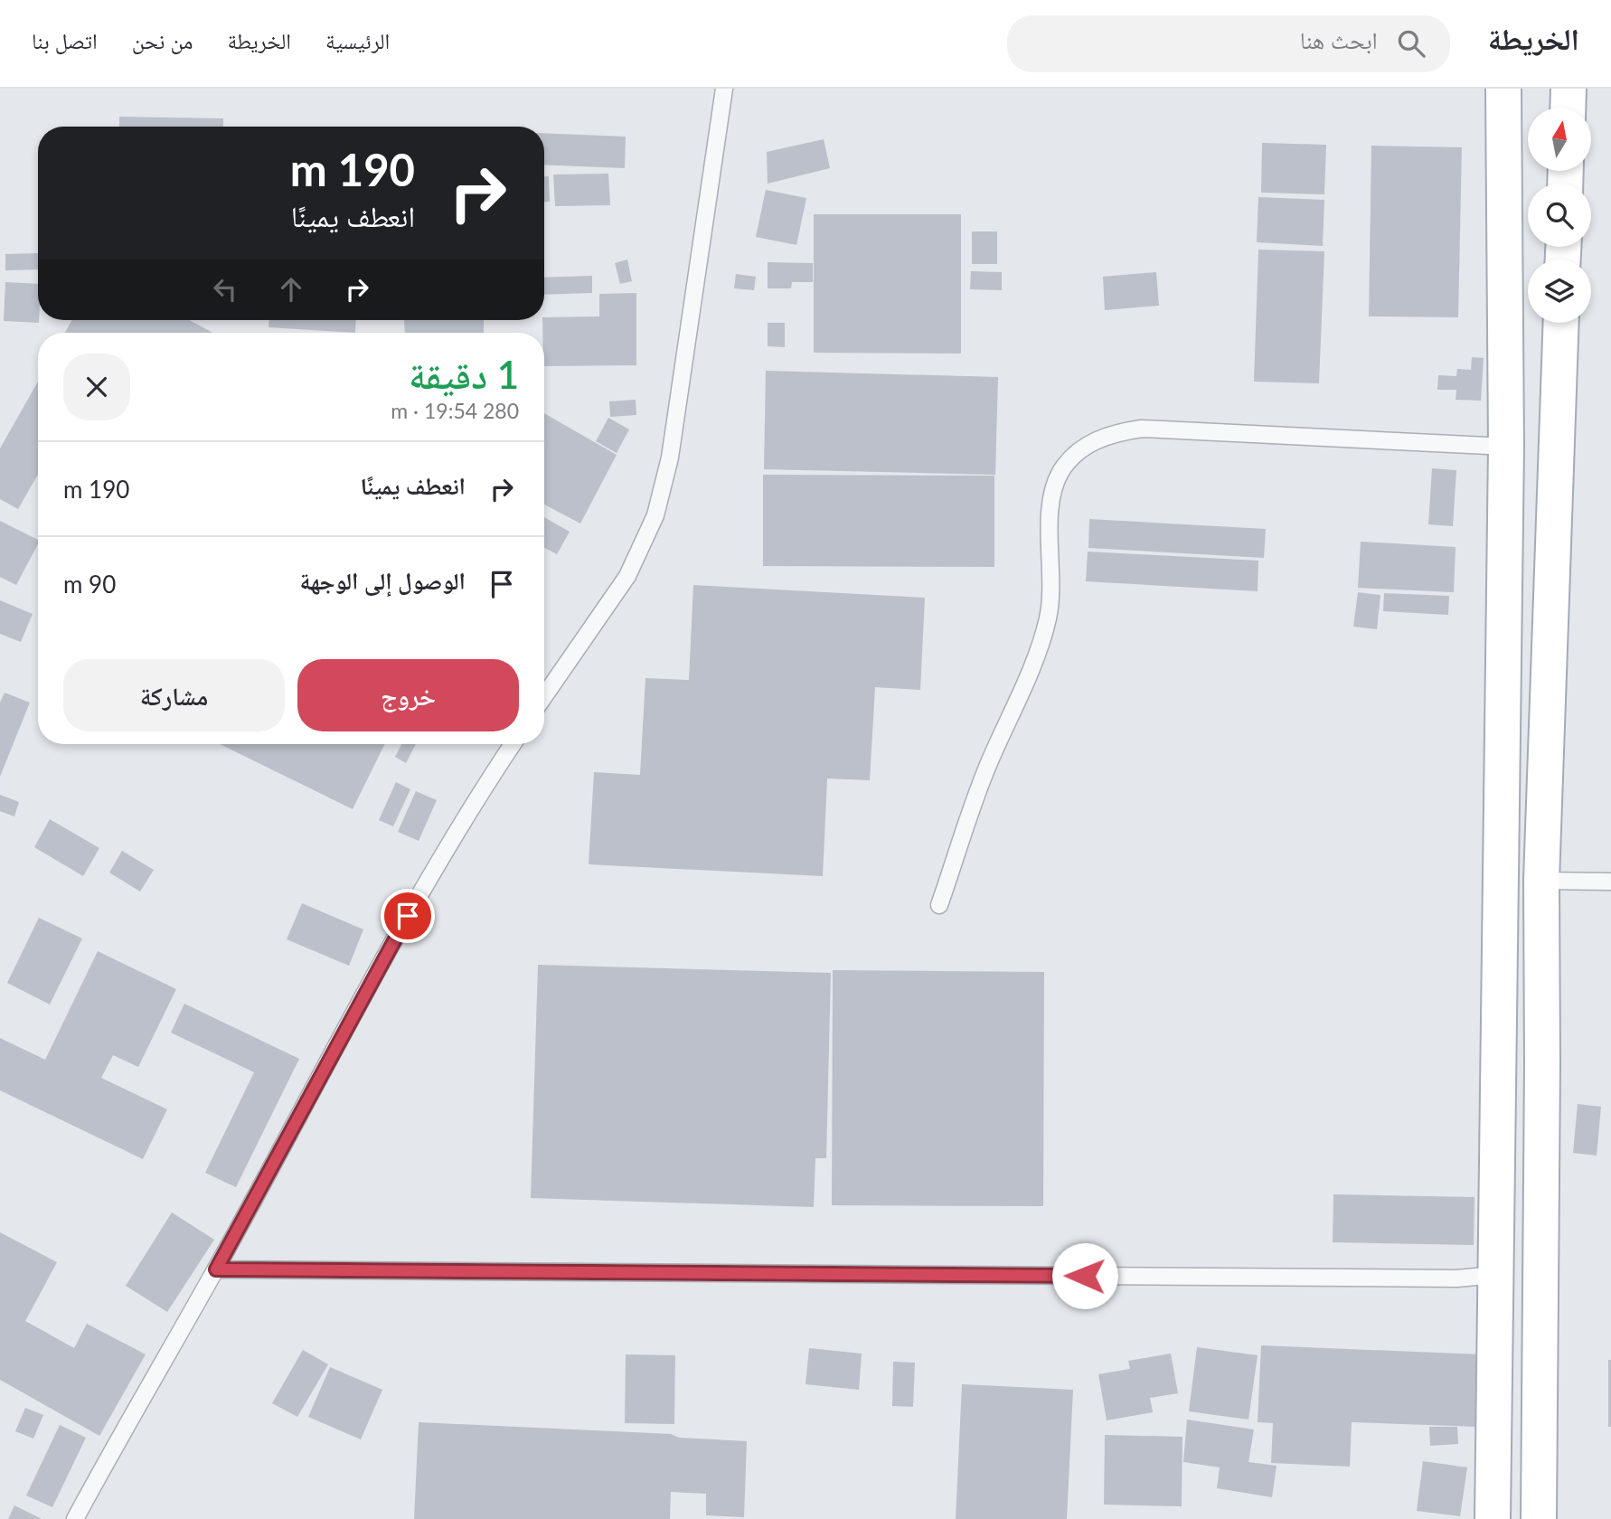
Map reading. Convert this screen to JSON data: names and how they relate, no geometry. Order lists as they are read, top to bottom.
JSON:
{
  "north": "top",
  "page": {
    "header": "الخريطة",
    "search": "ابحث هنا",
    "nav": [
      "الرئيسية",
      "الخريطة",
      "من نحن",
      "اتصل بنا"
    ],
    "turn": ["190 m", "انعطف يمينًا"],
    "heading": ["1 دقيقة", "280 m · 19:54"],
    "list": [
      {
        "name": "انعطف يمينًا",
        "value": "190 m"
      },
      {
        "name": "الوصول إلى الوجهة",
        "value": "90 m"
      }
    ],
    "buttons": ["خروج", "مشاركة"]
  }
}
